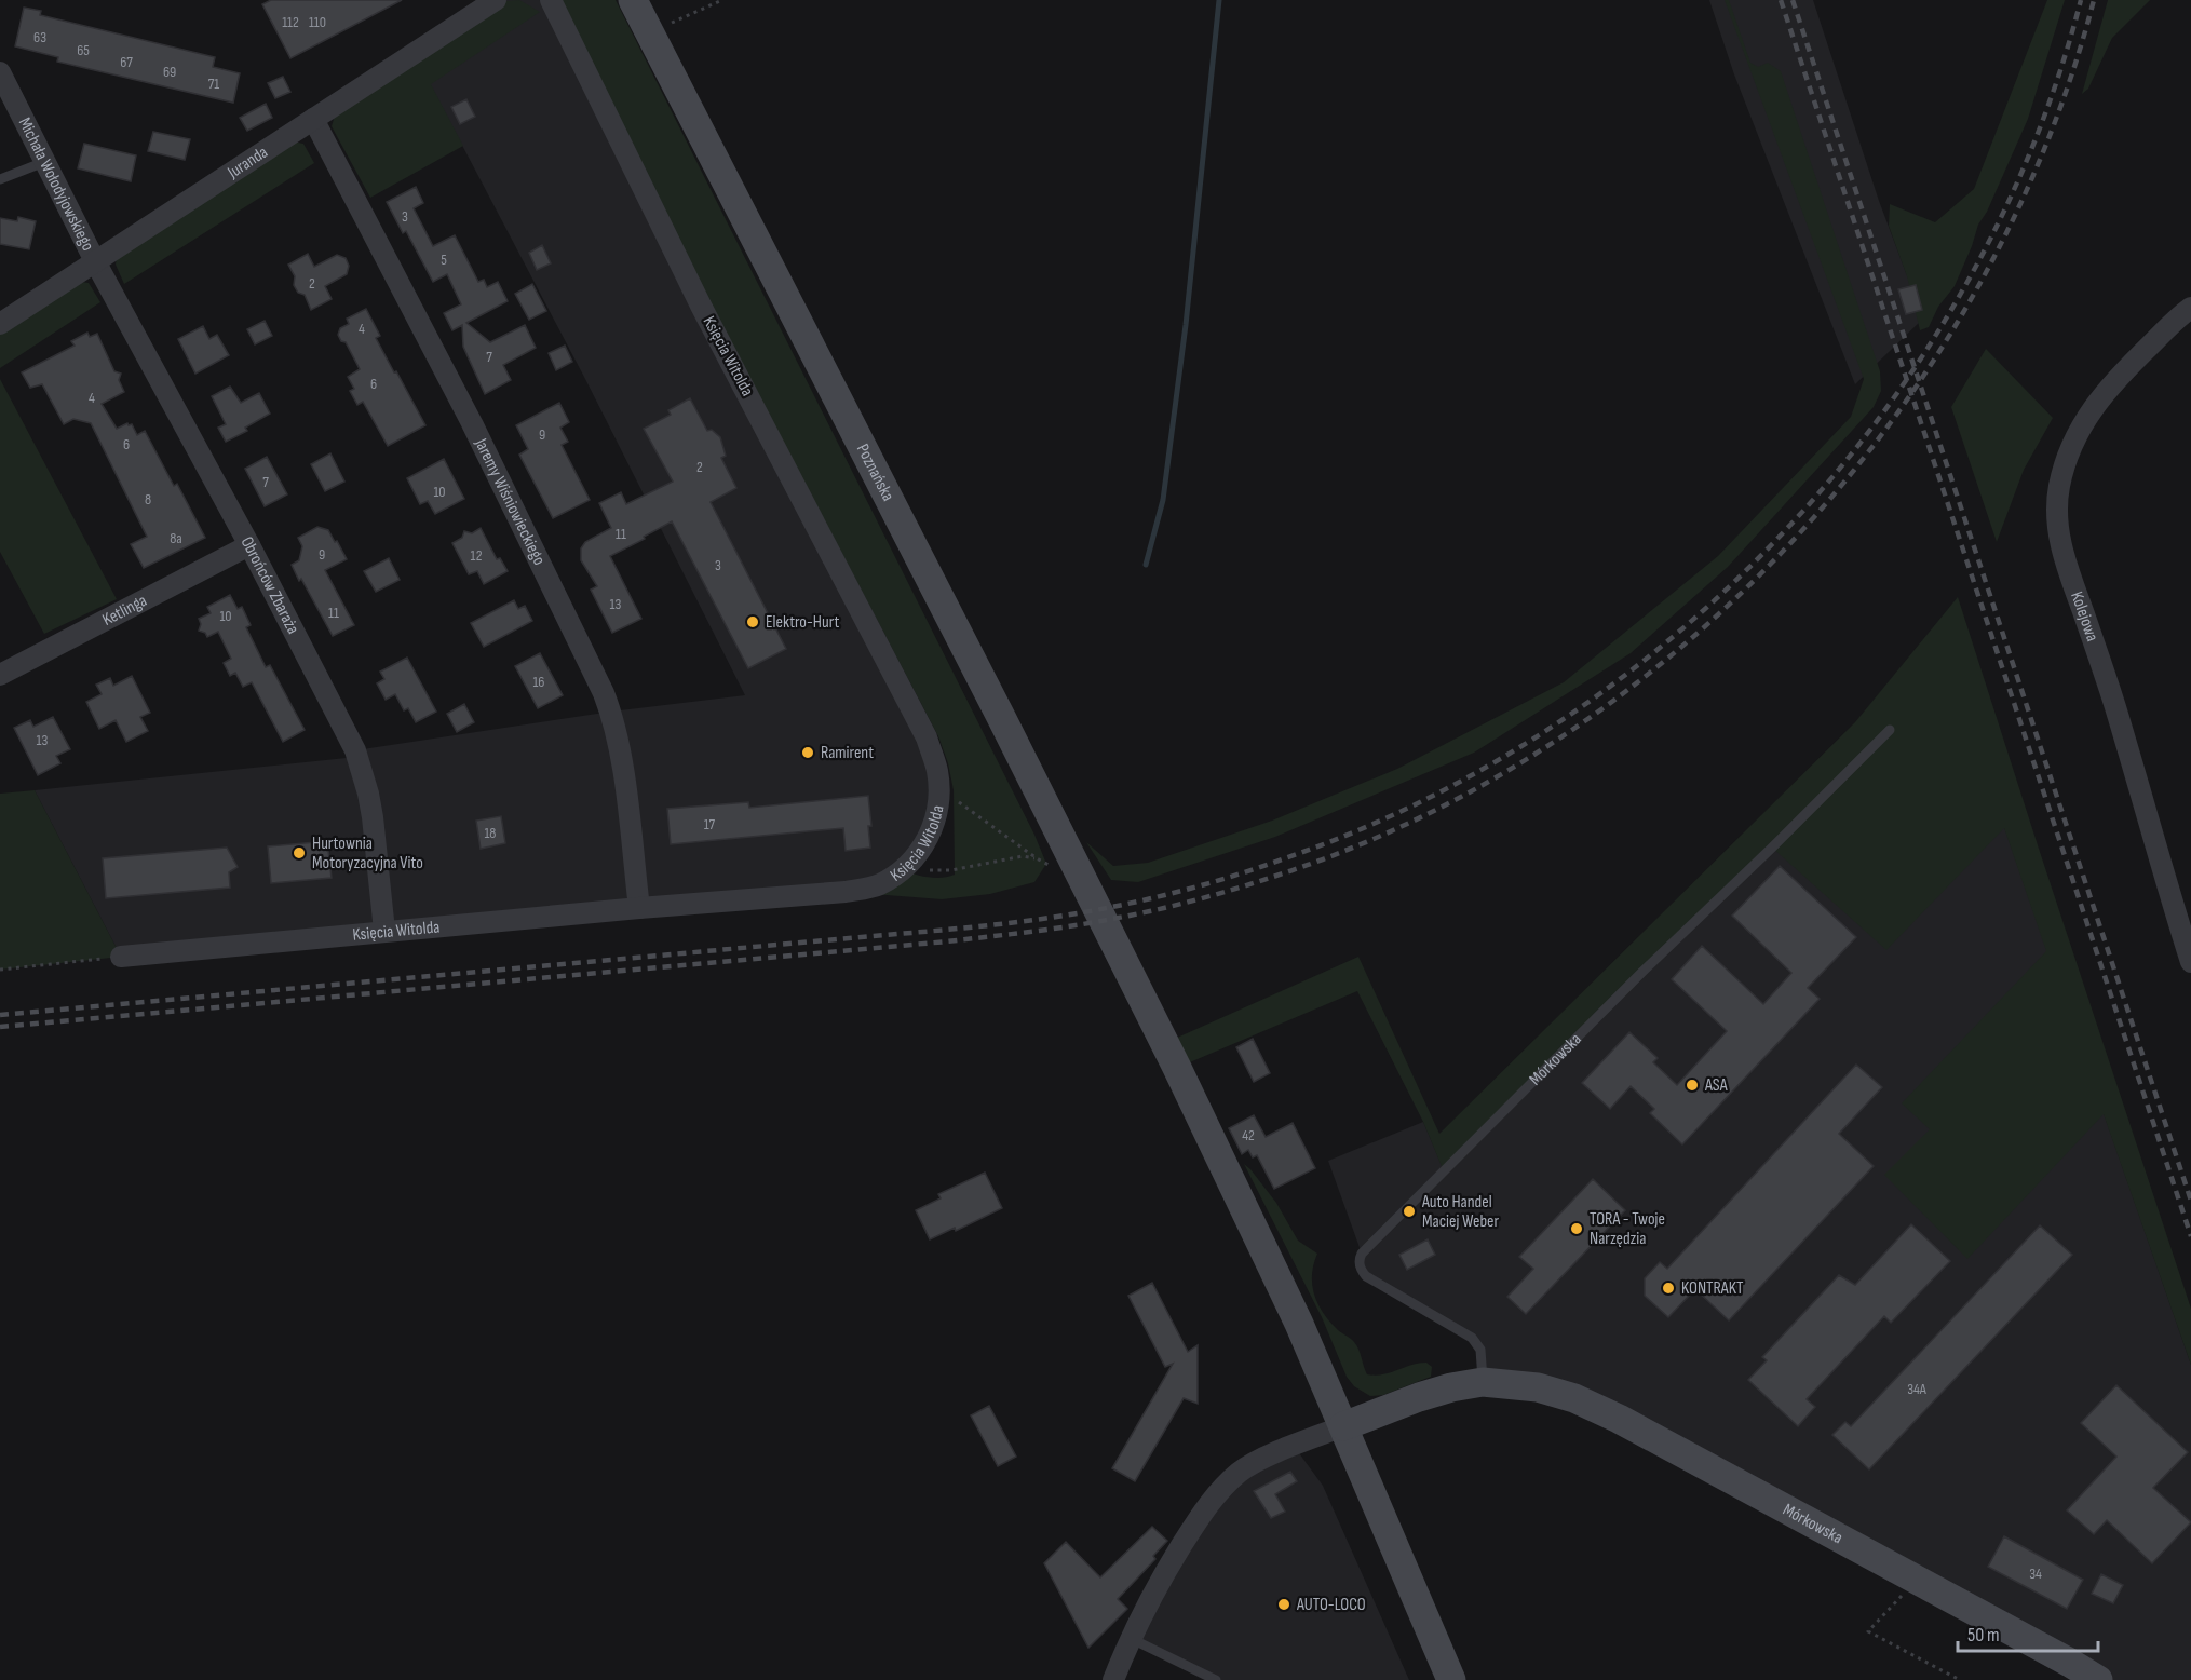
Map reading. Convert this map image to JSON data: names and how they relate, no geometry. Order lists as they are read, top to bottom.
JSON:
{
  "streets": {
    "main road": ["Poznańska", "Mórkowska"],
    "street": [
      "Juranda",
      "Michała Wołodyjowskiego",
      "Księcia Witolda",
      "Jaremy Wiśniowieckiego",
      "Obrońców Zbaraża",
      "Ketlinga",
      "Kolejowa"
    ]
  },
  "crossings": [
    ["Juranda", "Michała Wołodyjowskiego"],
    ["Juranda", "Jaremy Wiśniowieckiego"],
    ["Juranda", "Obrońców Zbaraża"],
    ["Michała Wołodyjowskiego", "Obrońców Zbaraża"],
    ["Księcia Witolda", "Jaremy Wiśniowieckiego"],
    ["Księcia Witolda", "Obrońców Zbaraża"],
    ["Poznańska", "Mórkowska"],
    ["Obrońców Zbaraża", "Ketlinga"]
  ],
  "places": [
    "Elektro-Hurt",
    "Ramirent",
    "Hurtownia Motoryzacyjna Vito",
    "ASA",
    "Auto Handel Maciej Weber",
    "TORA - Twoje Narzędzia",
    "KONTRAKT",
    "AUTO-LOCO"
  ],
  "house_numbers": [
    "112",
    "110",
    "63",
    "65",
    "67",
    "69",
    "71",
    "3",
    "5",
    "2",
    "4",
    "7",
    "6",
    "4",
    "9",
    "6",
    "2",
    "7",
    "10",
    "8",
    "11",
    "8a",
    "9",
    "12",
    "3",
    "13",
    "11",
    "10",
    "16",
    "13",
    "17",
    "18",
    "42",
    "34A",
    "34"
  ],
  "scale_bar": "50 m"
}
